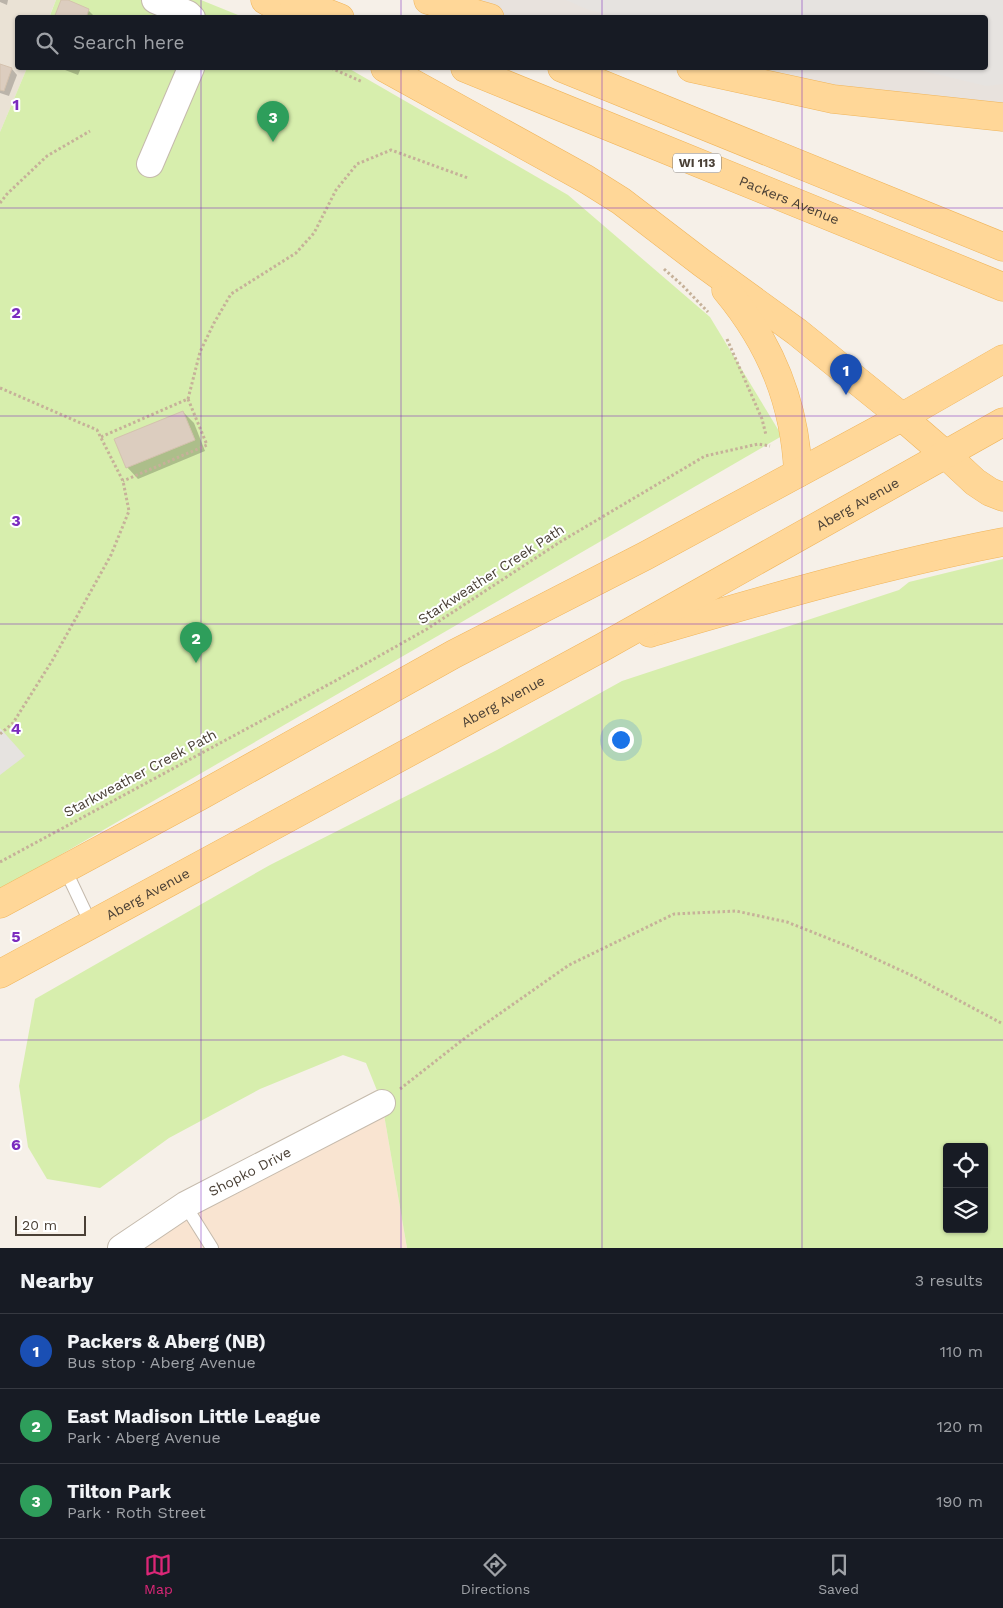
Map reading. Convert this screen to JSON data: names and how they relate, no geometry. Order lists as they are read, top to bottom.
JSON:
{
  "streets": {
    "main road": ["WI 113", "Packers Avenue", "Aberg Avenue"],
    "street": ["Shopko Drive"],
    "path": ["Starkweather Creek Path"]
  },
  "scale_bar": "20 m",
  "page": {
    "search": "Search here",
    "pins": ["3", "1", "2"],
    "scale": "20 m",
    "heading": ["Nearby", "3 results"],
    "list": [
      {
        "mark": "1",
        "name": "Packers & Aberg (NB)",
        "note": "Bus stop · Aberg Avenue",
        "value": "110 m"
      },
      {
        "mark": "2",
        "name": "East Madison Little League",
        "note": "Park · Aberg Avenue",
        "value": "120 m"
      },
      {
        "mark": "3",
        "name": "Tilton Park",
        "note": "Park · Roth Street",
        "value": "190 m"
      }
    ],
    "nav": ["Map", "Directions", "Saved"]
  },
  "grid": {
    "rows": [
      "1",
      "2",
      "3",
      "4",
      "5",
      "6"
    ]
  }
}
